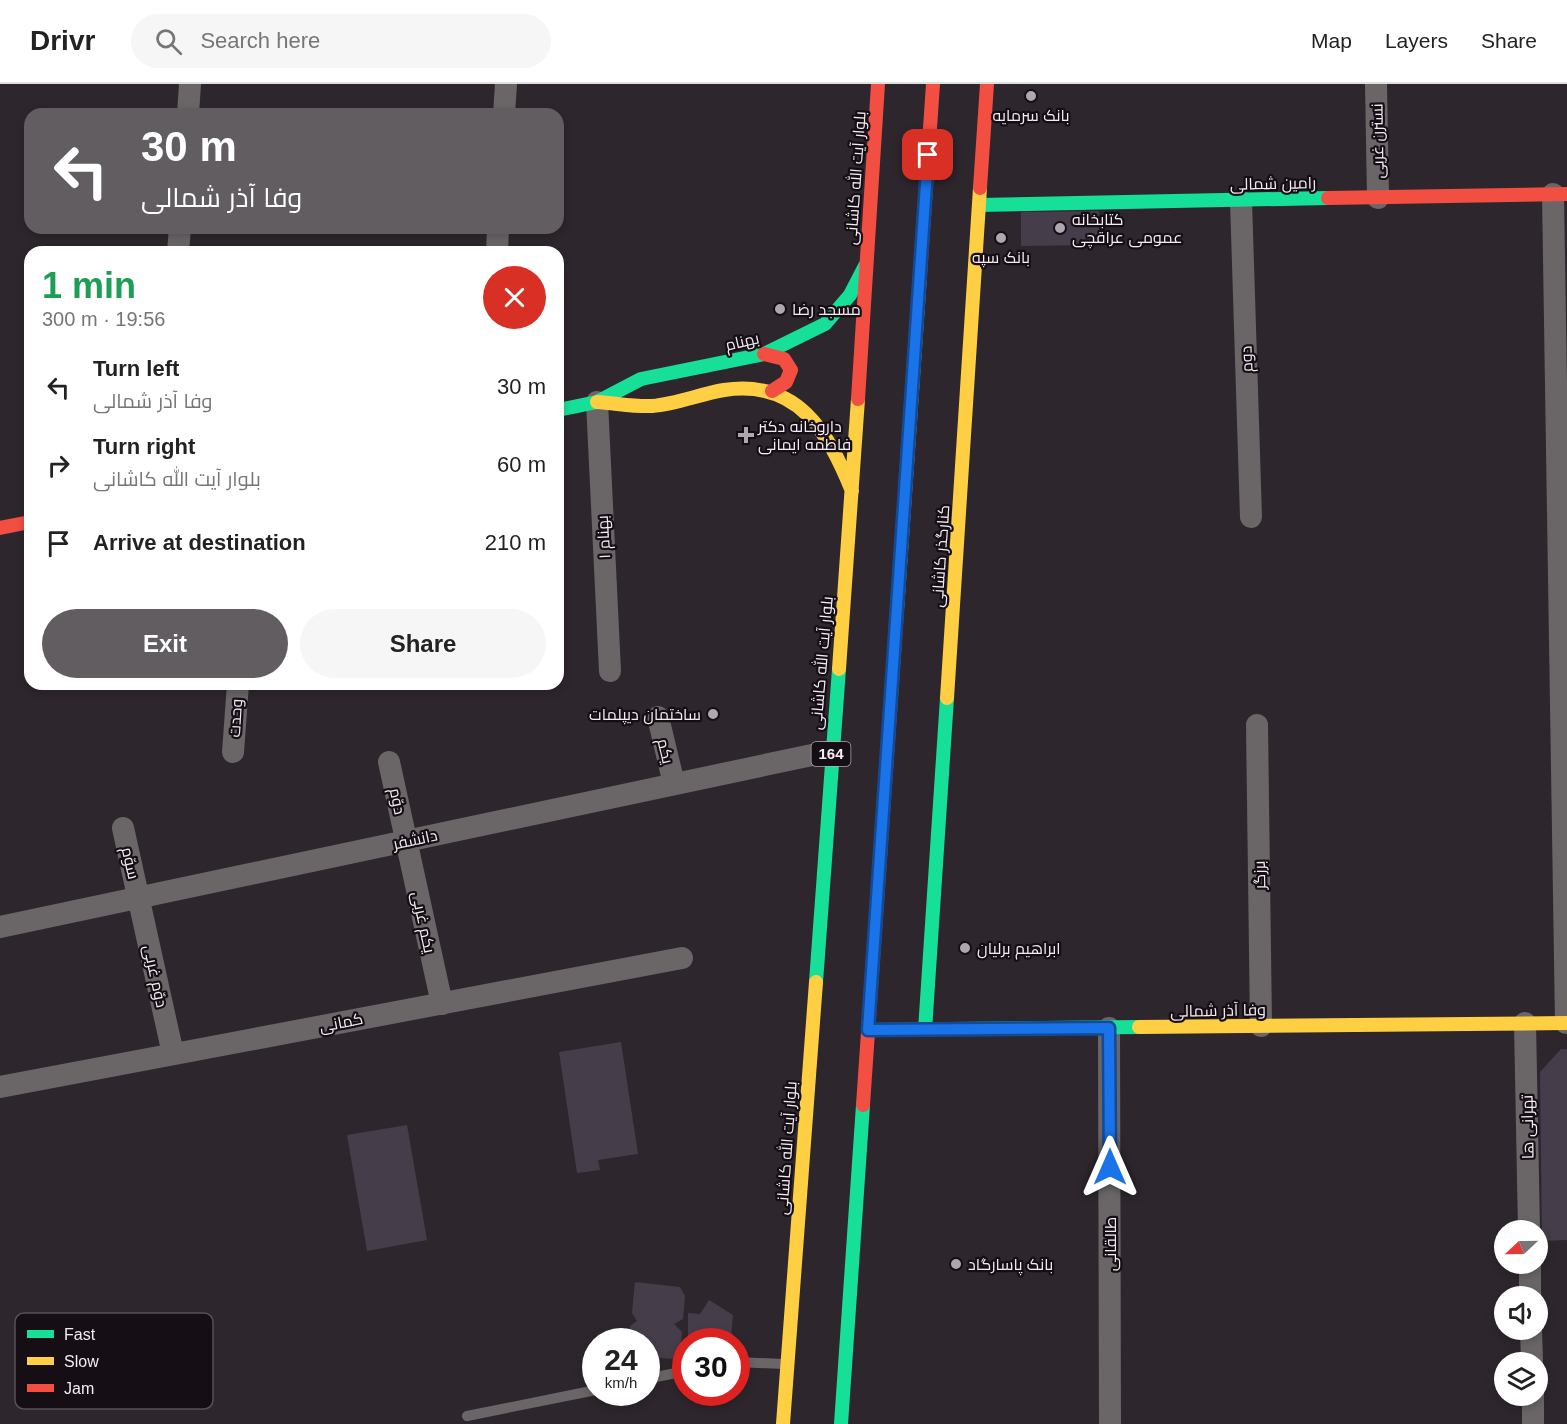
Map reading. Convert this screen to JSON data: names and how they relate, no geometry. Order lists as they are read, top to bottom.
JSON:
{
  "streets": {
    "main road": [
      "بلوار آیت الله کاشانی",
      "رامین شمالی",
      "بهنام",
      "کنارگذر کاشانی",
      "164",
      "وفا آذر شمالی"
    ],
    "street": [
      "نسترن غربی",
      "دوم",
      "بهنام ۱",
      "وحدت",
      "یکم",
      "دوّم",
      "دانشفر",
      "سوّم",
      "برزگر",
      "یکم غربی",
      "دوّم غربی",
      "کمانی",
      "تهرانی ها",
      "طالقانی"
    ]
  },
  "crossings": [
    ["نسترن غربی", "رامین شمالی"],
    ["بلوار آیت الله کاشانی", "بهنام"],
    ["بلوار آیت الله کاشانی", "دانشفر"],
    ["رامین شمالی", "دوم"],
    ["رامین شمالی", "کنارگذر کاشانی"],
    ["بهنام", "بهنام ۱"],
    ["کنارگذر کاشانی", "وفا آذر شمالی"],
    ["یکم", "دانشفر"],
    ["دوّم", "دانشفر"],
    ["دوّم", "یکم غربی"],
    ["دانشفر", "سوّم"],
    ["دانشفر", "یکم غربی"],
    ["دانشفر", "دوّم غربی"],
    ["سوّم", "دوّم غربی"],
    ["برزگر", "وفا آذر شمالی"],
    ["یکم غربی", "کمانی"],
    ["دوّم غربی", "کمانی"],
    ["وفا آذر شمالی", "تهرانی ها"],
    ["وفا آذر شمالی", "طالقانی"]
  ],
  "places": {
    "other": [
      "بانک سرمایه",
      "کتابخانه عمومی عراقچی",
      "بانک سپه",
      "مسجد رضا",
      "ساختمان دیپلمات",
      "ابراهیم برلیان",
      "بانک پاسارگاد"
    ],
    "health": ["داروخانه دکتر فاطمه ایمانی"]
  },
  "legend": ["Fast", "Slow", "Jam"],
  "north": "left",
  "page": {
    "header": "Drivr",
    "search": "Search here",
    "nav": ["Map", "Layers", "Share"],
    "turn": ["30 m", "وفا آذر شمالی"],
    "heading": ["1 min", "300 m · 19:56"],
    "list": [
      {
        "name": "Turn left",
        "note": "وفا آذر شمالی",
        "value": "30 m"
      },
      {
        "name": "Turn right",
        "note": "بلوار آیت الله کاشانی",
        "value": "60 m"
      },
      {
        "name": "Arrive at destination",
        "value": "210 m"
      }
    ],
    "buttons": ["Exit", "Share"],
    "speed": "24 km/h",
    "limit": "30"
  }
}
